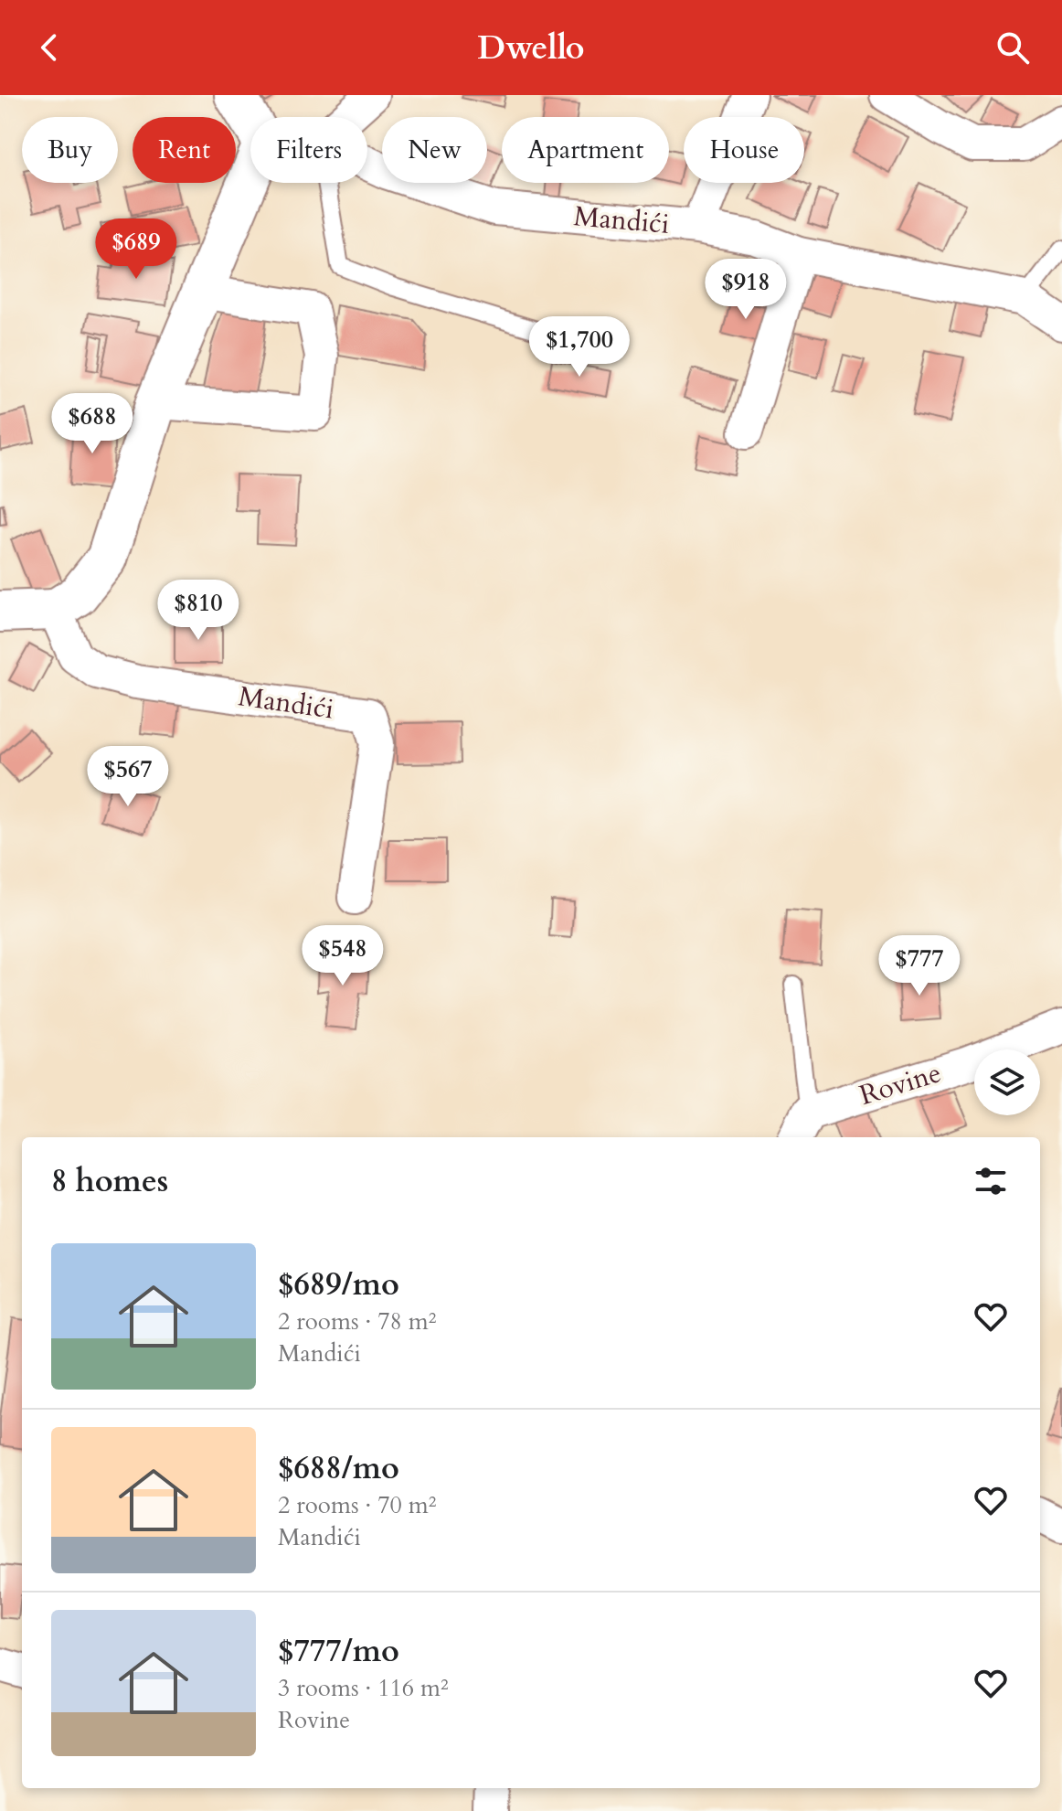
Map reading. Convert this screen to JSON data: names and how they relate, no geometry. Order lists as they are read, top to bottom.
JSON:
{
  "streets": {
    "street": ["Mandići", "Rovine"]
  },
  "page": {
    "header": "Dwello",
    "chip": [
      "Buy",
      "Rent",
      "Filters",
      "New",
      "Apartment",
      "House"
    ],
    "price": [
      "$689",
      "$918",
      "$1,700",
      "$688",
      "$810",
      "$567",
      "$548",
      "$777"
    ],
    "heading": "8 homes",
    "list": [
      {
        "name": "$689/mo",
        "note": "2 rooms · 78 m² · Mandići"
      },
      {
        "name": "$688/mo",
        "note": "2 rooms · 70 m² · Mandići"
      },
      {
        "name": "$777/mo",
        "note": "3 rooms · 116 m² · Rovine"
      }
    ]
  }
}
